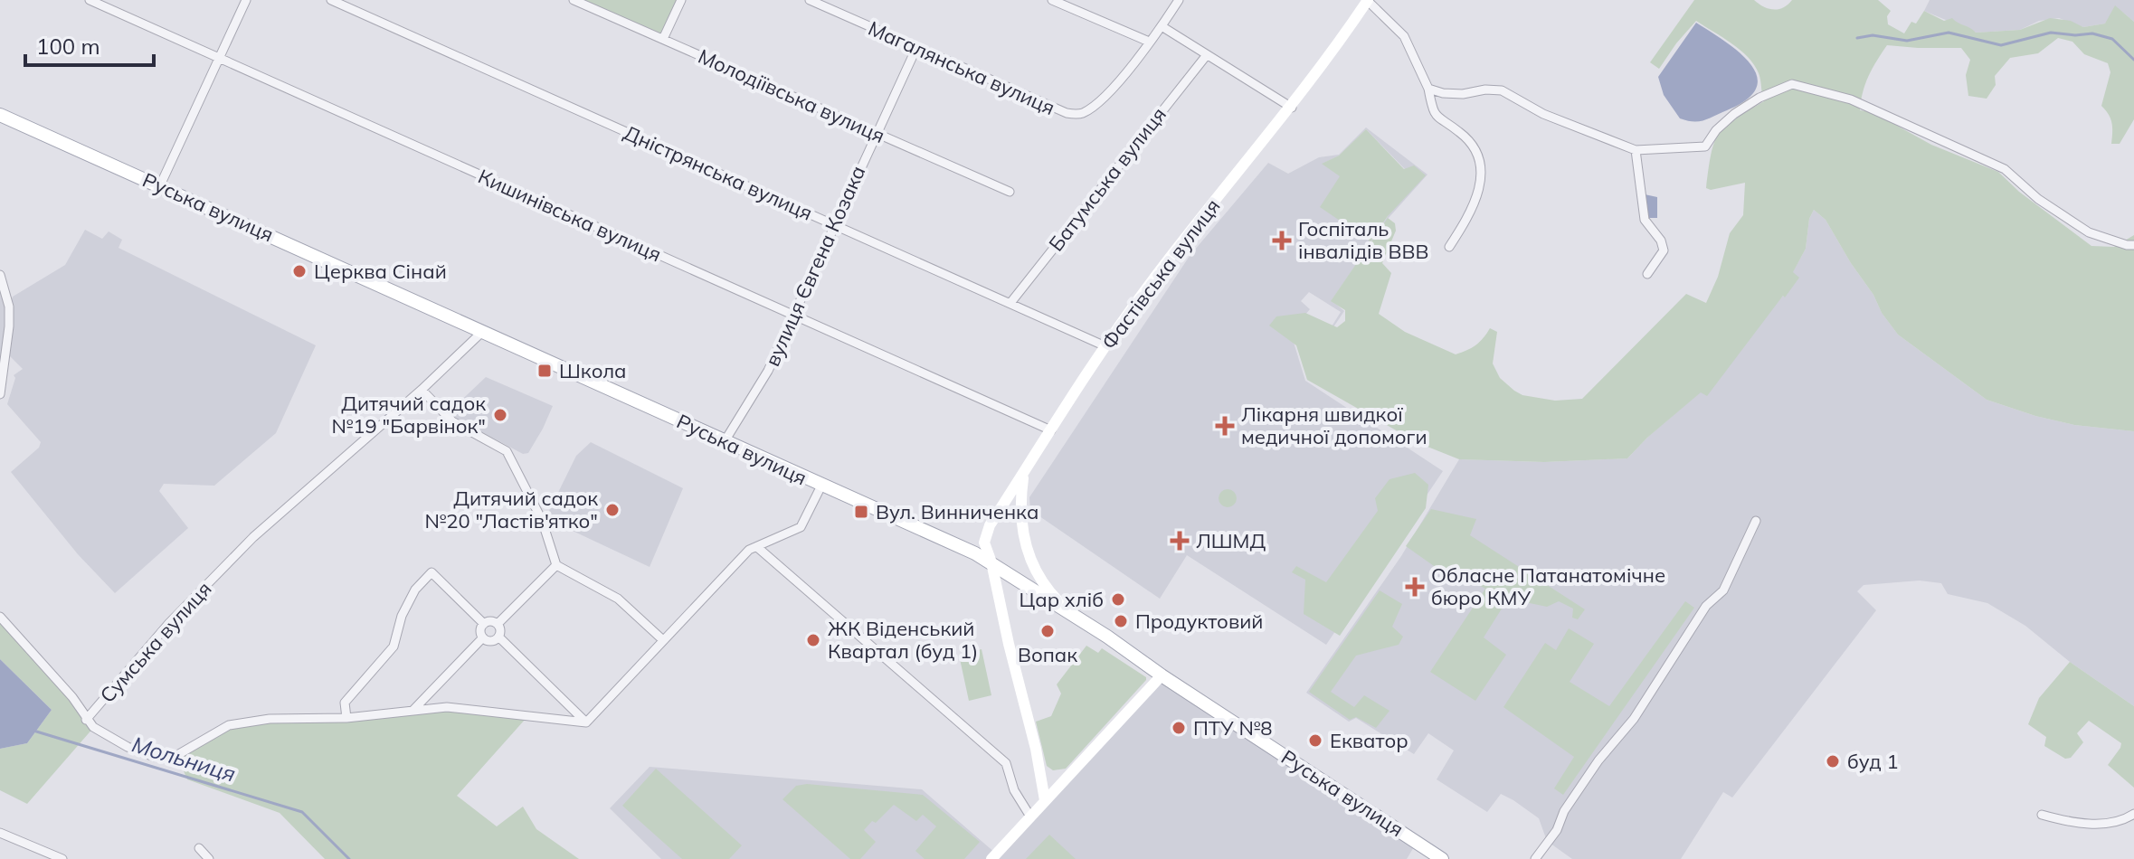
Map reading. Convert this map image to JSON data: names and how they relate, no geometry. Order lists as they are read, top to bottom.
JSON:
{
  "streets": {
    "main road": ["Руська вулиця", "Фастівська вулиця"],
    "street": [
      "Магалянська вулиця",
      "Молодіївська вулиця",
      "Дністрянська вулиця",
      "Батумська вулиця",
      "Кишинівська вулиця",
      "вулиця Євгена Козака",
      "Сумська вулиця"
    ]
  },
  "crossings": [
    ["Магалянська вулиця", "вулиця Євгена Козака"],
    ["Молодіївська вулиця", "вулиця Євгена Козака"],
    ["Дністрянська вулиця", "Батумська вулиця"],
    ["Дністрянська вулиця", "вулиця Євгена Козака"],
    ["Дністрянська вулиця", "Фастівська вулиця"],
    ["Руська вулиця", "вулиця Євгена Козака"],
    ["Руська вулиця", "Фастівська вулиця"],
    ["Руська вулиця", "Сумська вулиця"],
    ["Кишинівська вулиця", "вулиця Євгена Козака"],
    ["Кишинівська вулиця", "Фастівська вулиця"]
  ],
  "water": ["Мольниця"],
  "places": {
    "health": [
      "Госпіталь інвалідів ВВВ",
      "Лікарня швидкої медичної допомоги",
      "ЛШМД",
      "Обласне Патанатомічне бюро КМУ"
    ],
    "other": [
      "Церква Сінай",
      "Дитячий садок №19 \"Барвінок\"",
      "Дитячий садок №20 \"Ластів'ятко\"",
      "Цар хліб",
      "Продуктовий",
      "Вопак",
      "ЖК Віденський Квартал (буд 1)",
      "ПТУ №8",
      "Екватор",
      "буд 1"
    ],
    "transit": ["Школа", "Вул. Винниченка"]
  },
  "scale_bar": "100 m"
}
